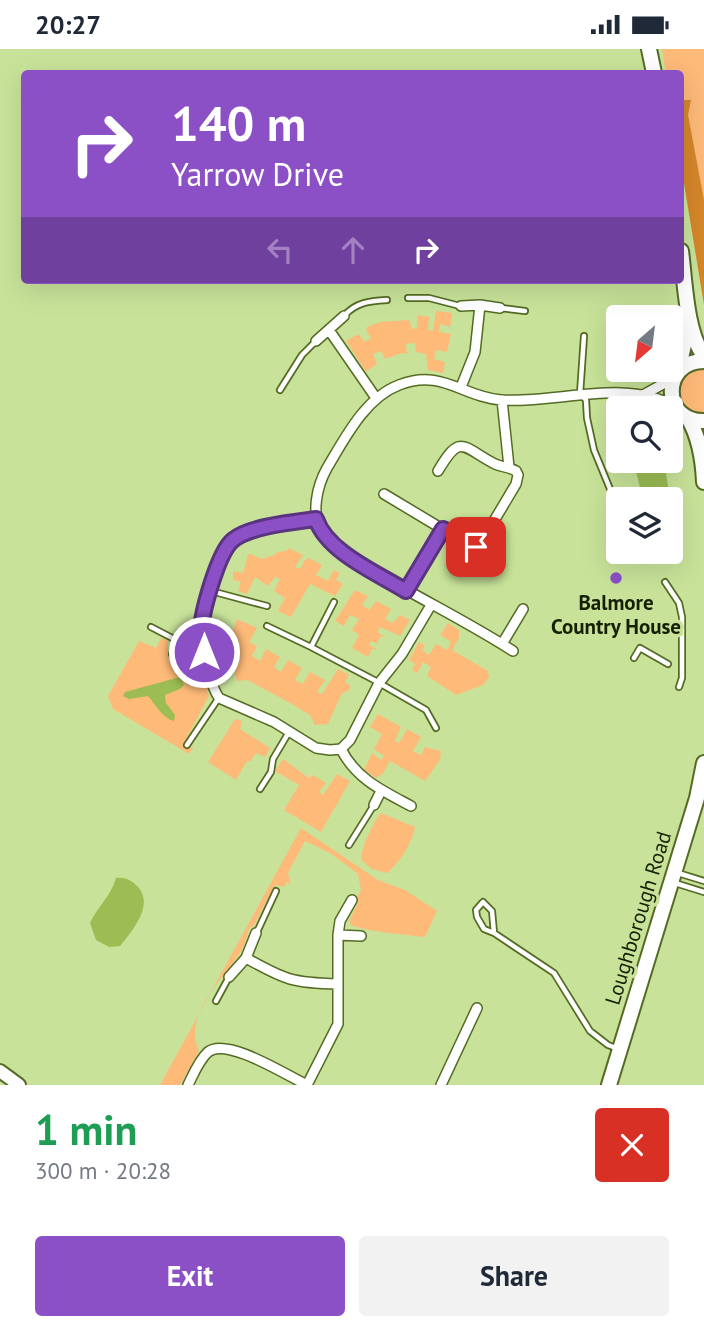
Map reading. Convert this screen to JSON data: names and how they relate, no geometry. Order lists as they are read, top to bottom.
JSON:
{
  "streets": {
    "main road": ["Loughborough Road"]
  },
  "places": ["Balmore Country House"],
  "north": "bottom left",
  "page": {
    "status": "20:27",
    "turn": ["140 m", "Yarrow Drive"],
    "heading": ["1 min", "300 m · 20:28"],
    "buttons": ["Exit", "Share"]
  }
}
